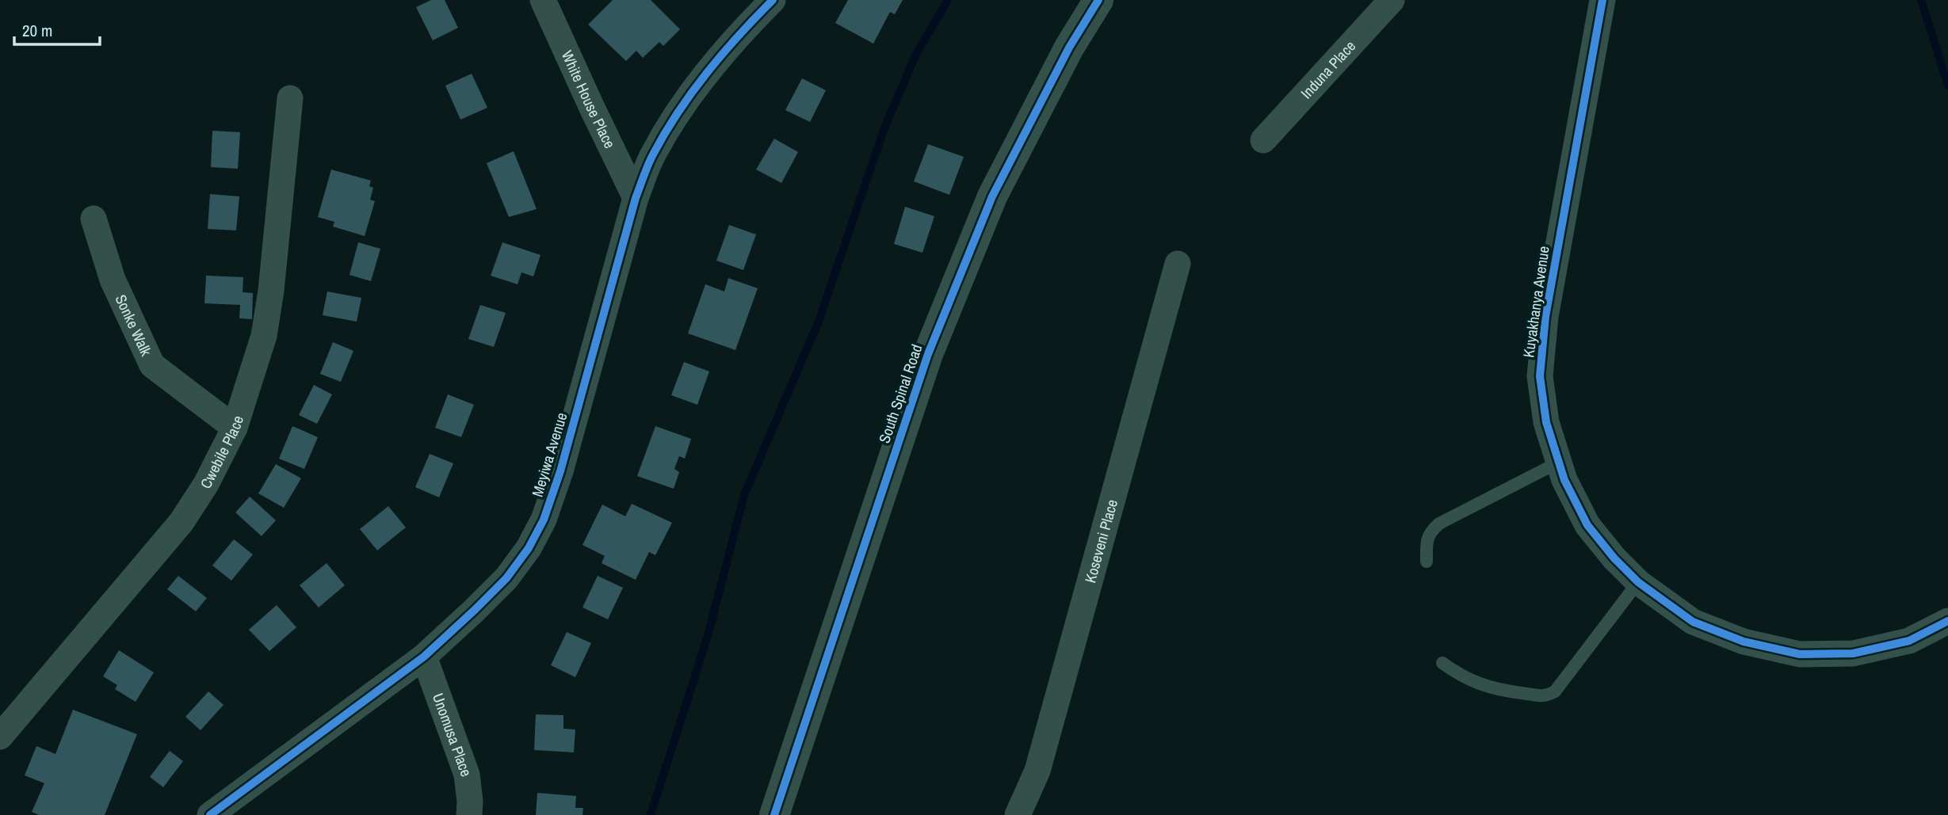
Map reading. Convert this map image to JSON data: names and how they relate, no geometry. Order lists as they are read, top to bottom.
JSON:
{
  "streets": {
    "street": [
      "Induna Place",
      "White House Place",
      "Kuyakhanya Avenue",
      "Sonke Walk",
      "South Spinal Road",
      "Cwebile Place",
      "Meyiwa Avenue",
      "Koseveni Place",
      "Unomusa Place"
    ]
  },
  "crossings": [
    ["White House Place", "Meyiwa Avenue"],
    ["Sonke Walk", "Cwebile Place"],
    ["Meyiwa Avenue", "Unomusa Place"]
  ],
  "scale_bar": "20 m"
}
